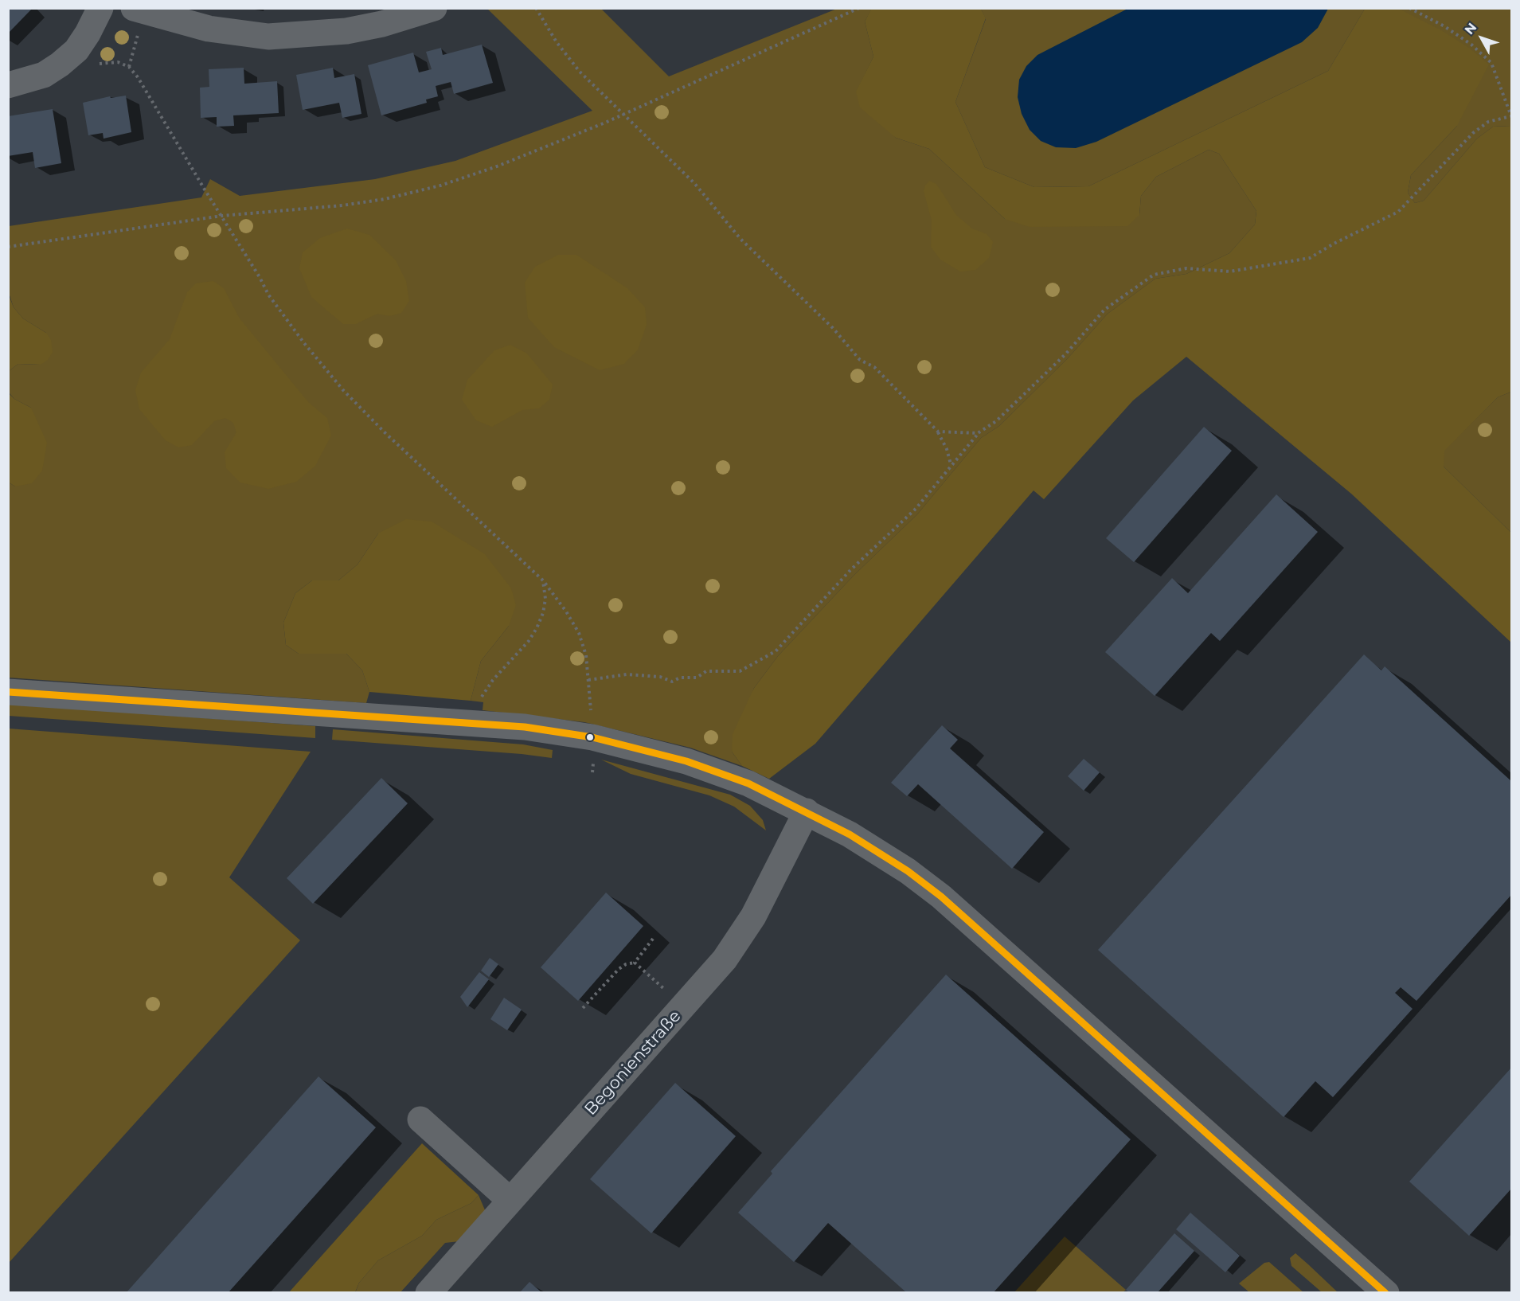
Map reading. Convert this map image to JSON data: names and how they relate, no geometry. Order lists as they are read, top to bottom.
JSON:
{
  "streets": {
    "street": ["Begonienstraße"]
  },
  "north": "top left"
}
